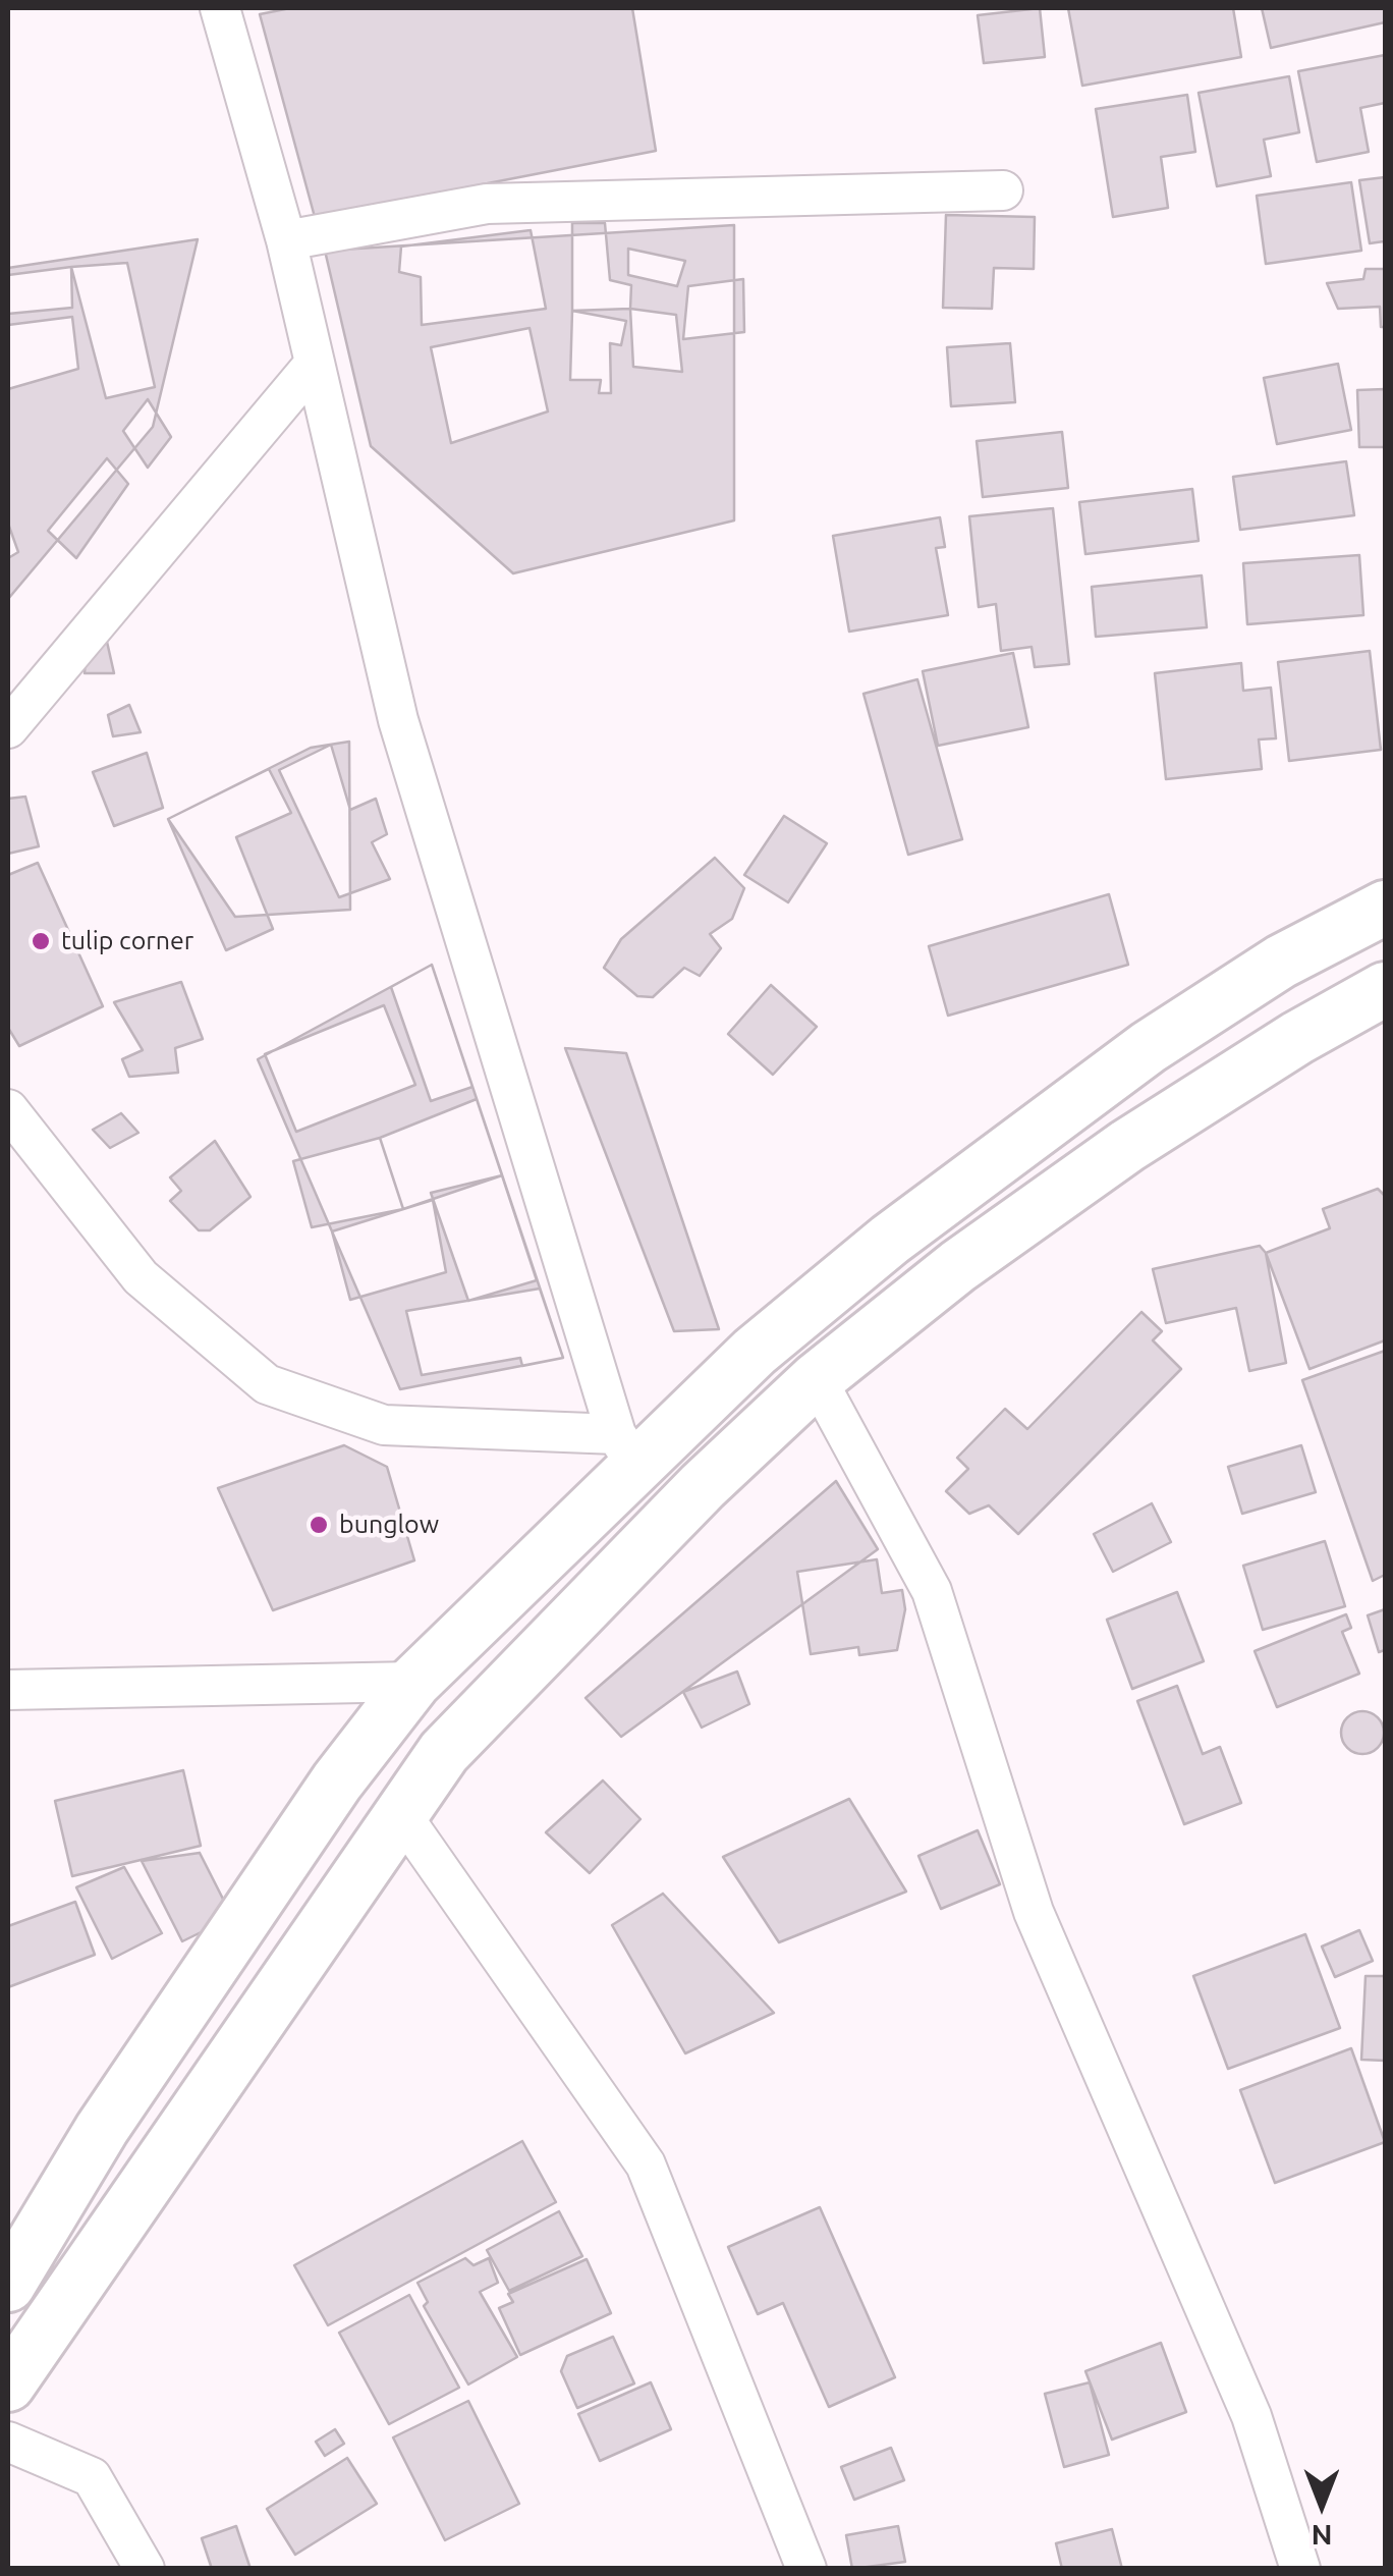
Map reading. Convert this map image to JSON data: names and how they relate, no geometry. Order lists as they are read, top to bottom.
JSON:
{
  "places": ["tulip corner", "bunglow"],
  "north": "bottom"
}
